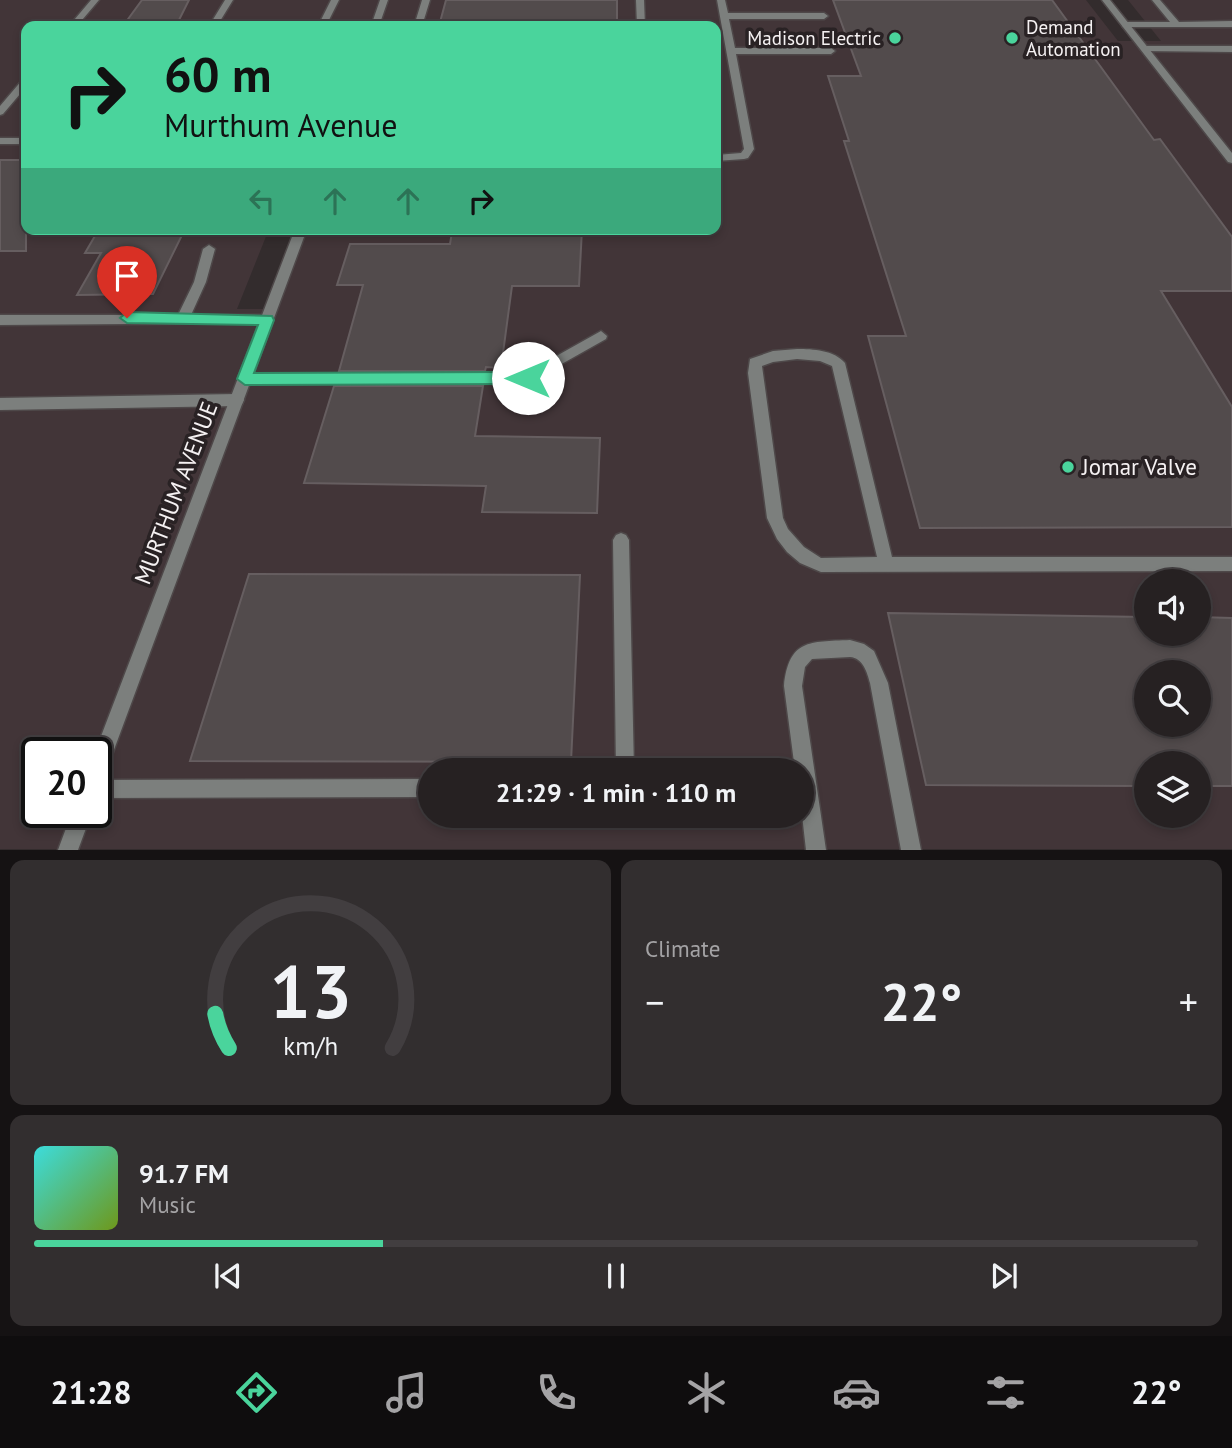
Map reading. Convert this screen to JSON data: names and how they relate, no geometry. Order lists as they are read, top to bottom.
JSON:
{
  "streets": {
    "street": ["MURTHUM AVENUE"]
  },
  "places": ["Madison Electric", "Demand Automation", "Jomar Valve"],
  "page": {
    "turn": ["60 m", "Murthum Avenue"],
    "limit": "20",
    "trip": "21:29 · 1 min · 110 m",
    "tile": "Climate",
    "heat": ["−", "22°", "+"],
    "song": ["91.7 FM", "Music"],
    "tabs": ["21:28", "22°"],
    "gauge": ["13", "km/h"]
  }
}
